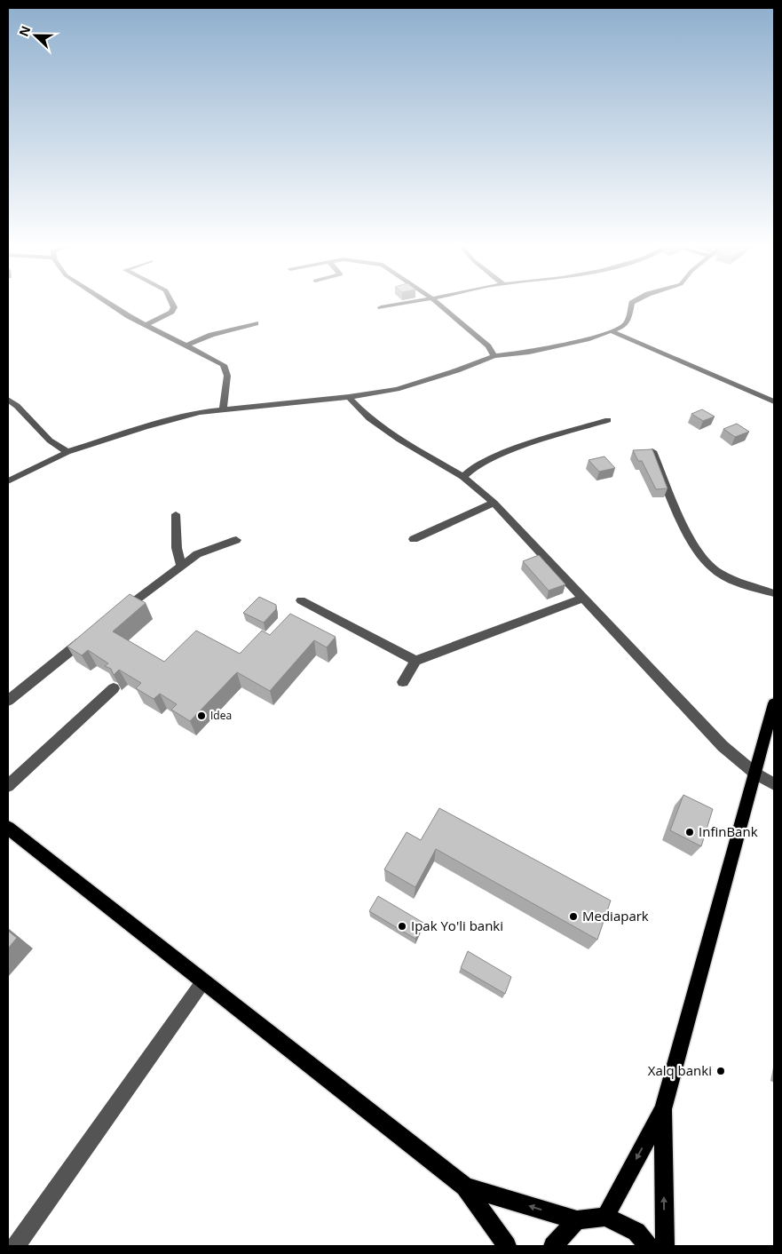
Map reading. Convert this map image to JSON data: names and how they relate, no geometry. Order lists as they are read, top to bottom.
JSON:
{
  "places": [
    "Idea",
    "InfinBank",
    "Mediapark",
    "Ipak Yo'li banki",
    "Xalq banki"
  ],
  "north": "left"
}
